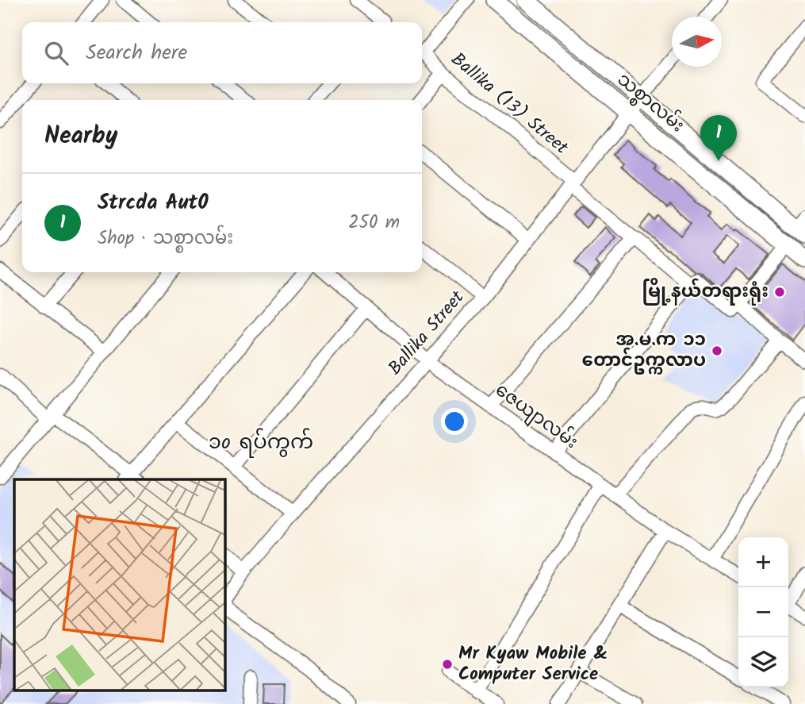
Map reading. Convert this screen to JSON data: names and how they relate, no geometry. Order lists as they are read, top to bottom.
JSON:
{
  "streets": {
    "main road": ["သစ္စာလမ်း"],
    "street": ["Ballika (13) Street", "Ballika Street", "ဇေယျာလမ်း"]
  },
  "crossings": [
    ["သစ္စာလမ်း", "Ballika Street"],
    ["Ballika (13) Street", "Ballika Street"],
    ["Ballika Street", "ဇေယျာလမ်း"]
  ],
  "districts": ["၁o ရပ်ကွက်"],
  "places": ["မြို့နယ်တရားရုံး", "အ.မ.က ၁၁ တောင်ဥက္ကလာပ", "Mr Kyaw Mobile & Computer Service"],
  "north": "right",
  "page": {
    "search": "Search here",
    "heading": "Nearby",
    "pins": "1",
    "list": [
      {
        "mark": "1",
        "name": "Strcda Aut0",
        "note": "Shop · သစ္စာလမ်း",
        "value": "250 m"
      }
    ],
    "map_buttons": ["+", "−"]
  }
}
